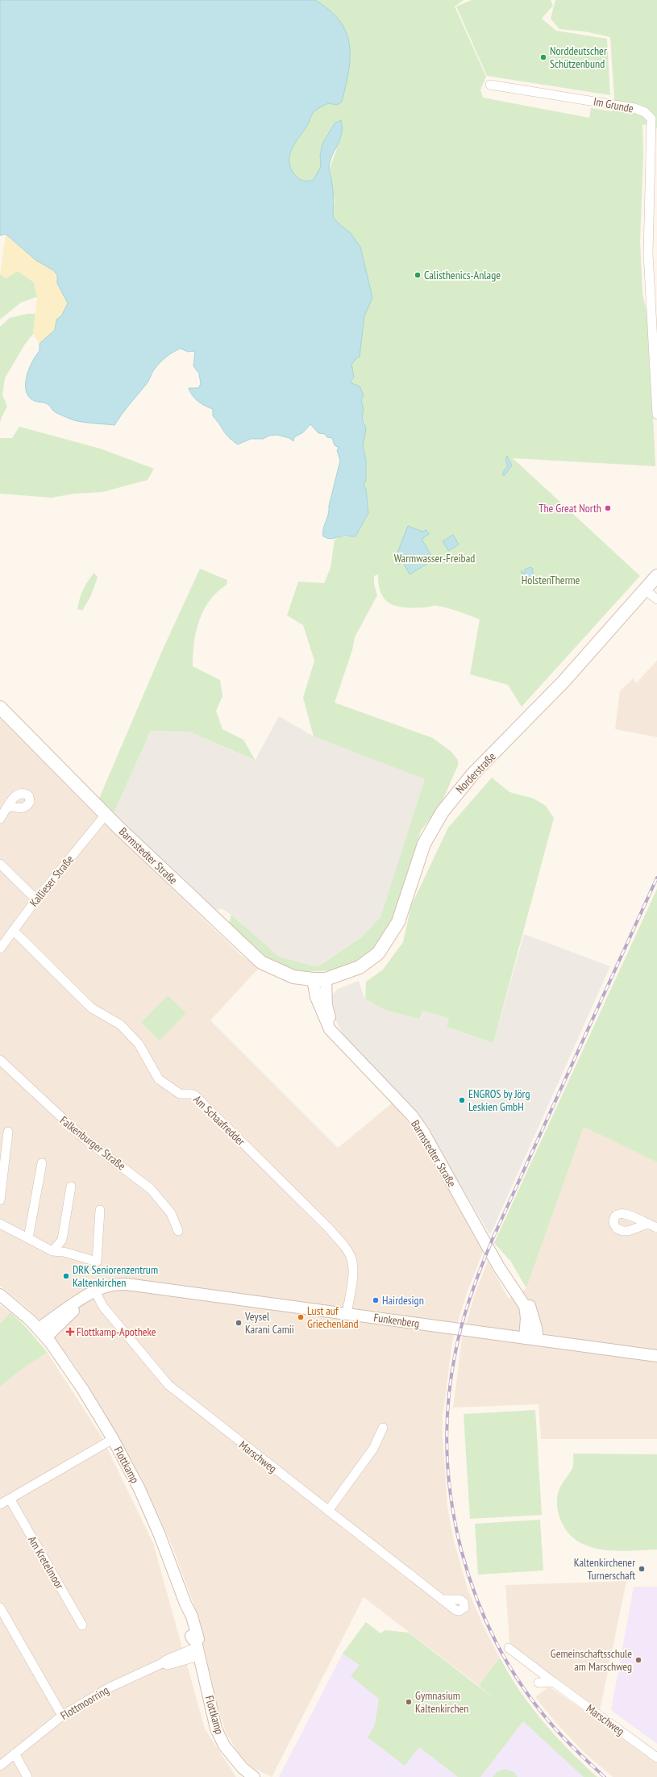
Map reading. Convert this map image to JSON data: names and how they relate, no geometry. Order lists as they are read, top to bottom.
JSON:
{
  "streets": {
    "main road": ["Norderstraße", "Barmstedter Straße"],
    "street": [
      "Im Grunde",
      "Kallieser Straße",
      "Am Schaafredder",
      "Falkenburger Straße",
      "Funkenberg",
      "Marschweg",
      "Flottkamp",
      "Am Kretelmoor",
      "Flottmoorring"
    ]
  },
  "crossings": [
    ["Norderstraße", "Barmstedter Straße"],
    ["Barmstedter Straße", "Kallieser Straße"],
    ["Barmstedter Straße", "Funkenberg"],
    ["Kallieser Straße", "Am Schaafredder"],
    ["Am Schaafredder", "Funkenberg"],
    ["Funkenberg", "Marschweg"],
    ["Funkenberg", "Flottkamp"],
    ["Flottkamp", "Flottmoorring"]
  ],
  "parks": ["Warmwasser-Freibad", "HolstenTherme"],
  "places": {
    "other": [
      "Norddeutscher Schützenbund",
      "Calisthenics-Anlage",
      "The Great North",
      "ENGROS by Jörg Leskien GmbH",
      "DRK Seniorenzentrum Kaltenkirchen",
      "Hairdesign",
      "Lust auf Griechenland",
      "Veysel Karani Camii",
      "Kaltenkirchener Turnerschaft",
      "Gemeinschaftsschule am Marschweg",
      "Gymnasium Kaltenkirchen"
    ],
    "health": ["Flottkamp-Apotheke"]
  }
}
